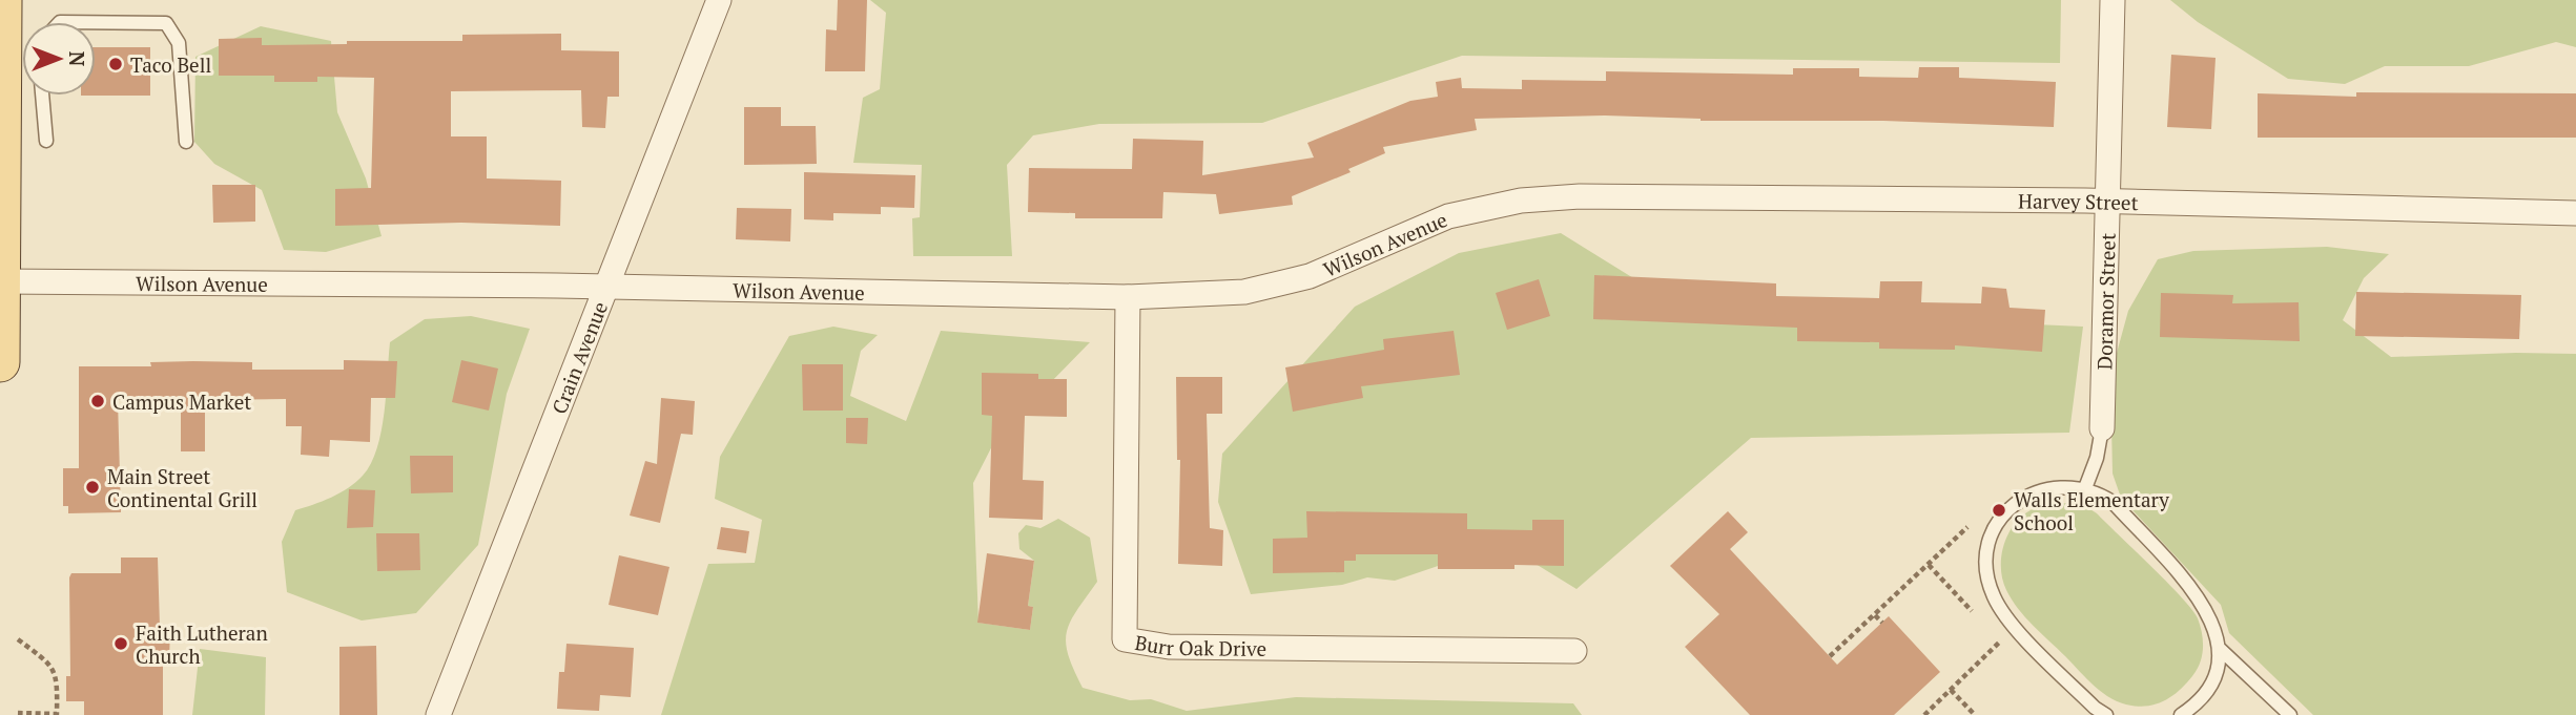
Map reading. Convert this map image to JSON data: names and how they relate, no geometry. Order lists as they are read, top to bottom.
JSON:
{
  "streets": {
    "street": [
      "Harvey Street",
      "Wilson Avenue",
      "Doramor Street",
      "Crain Avenue",
      "Burr Oak Drive"
    ]
  },
  "crossings": [
    ["Harvey Street", "Wilson Avenue"],
    ["Harvey Street", "Doramor Street"],
    ["Wilson Avenue", "Crain Avenue"],
    ["Wilson Avenue", "Burr Oak Drive"]
  ],
  "places": [
    "Taco Bell",
    "Campus Market",
    "Main Street Continental Grill",
    "Walls Elementary School",
    "Faith Lutheran Church"
  ],
  "north": "right"
}
